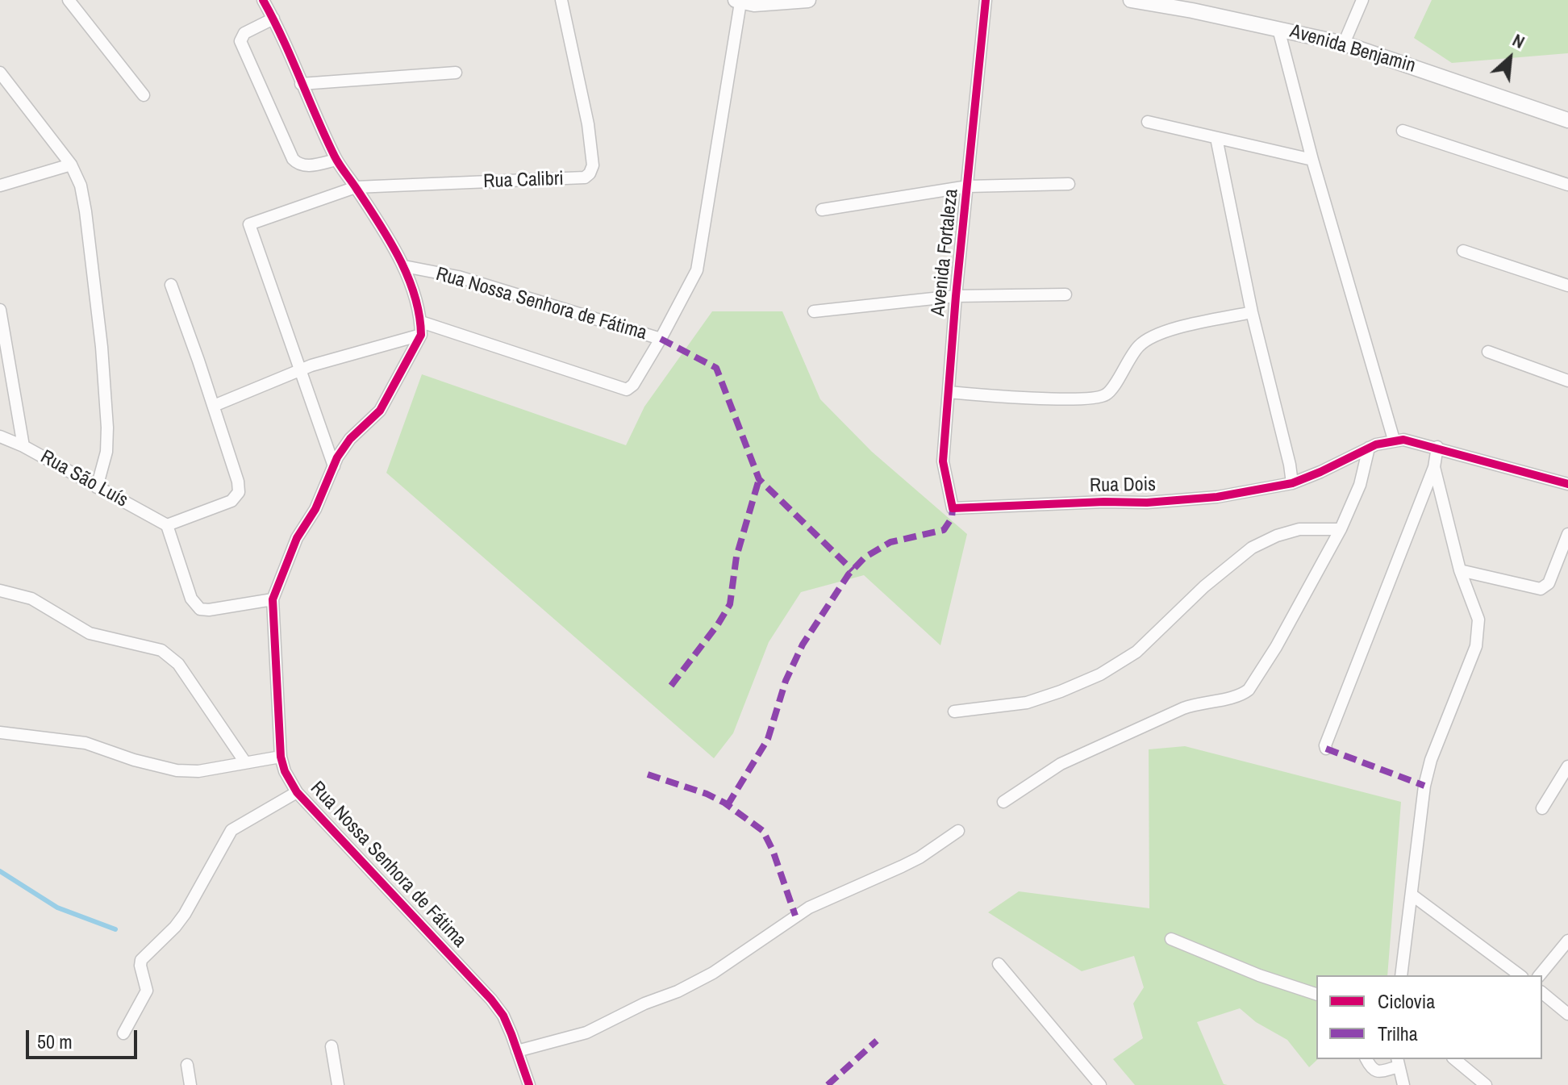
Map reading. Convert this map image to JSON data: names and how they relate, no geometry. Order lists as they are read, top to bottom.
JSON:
{
  "streets": {
    "street": [
      "Avenida Benjamin",
      "Rua Calibri",
      "Avenida Fortaleza",
      "Rua Nossa Senhora de Fátima",
      "Rua São Luís",
      "Rua Dois"
    ]
  },
  "crossings": [
    ["Avenida Fortaleza", "Rua Dois"]
  ],
  "legend": ["Ciclovia", "Trilha"],
  "scale_bar": "50 m",
  "north": "top right"
}
